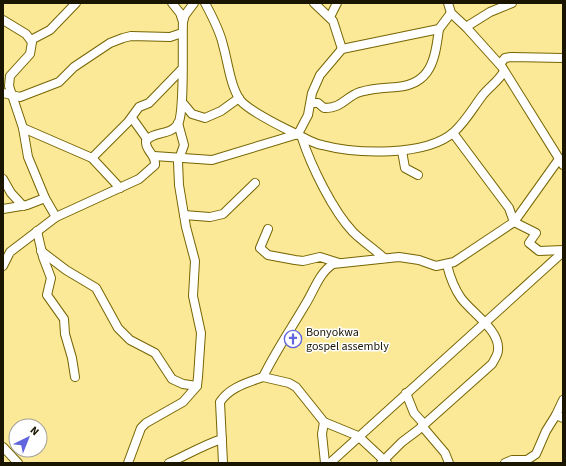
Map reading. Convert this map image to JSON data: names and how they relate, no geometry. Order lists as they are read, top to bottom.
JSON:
{
  "places": {
    "church": ["Bonyokwa gospel assembly"]
  },
  "north": "top right"
}
